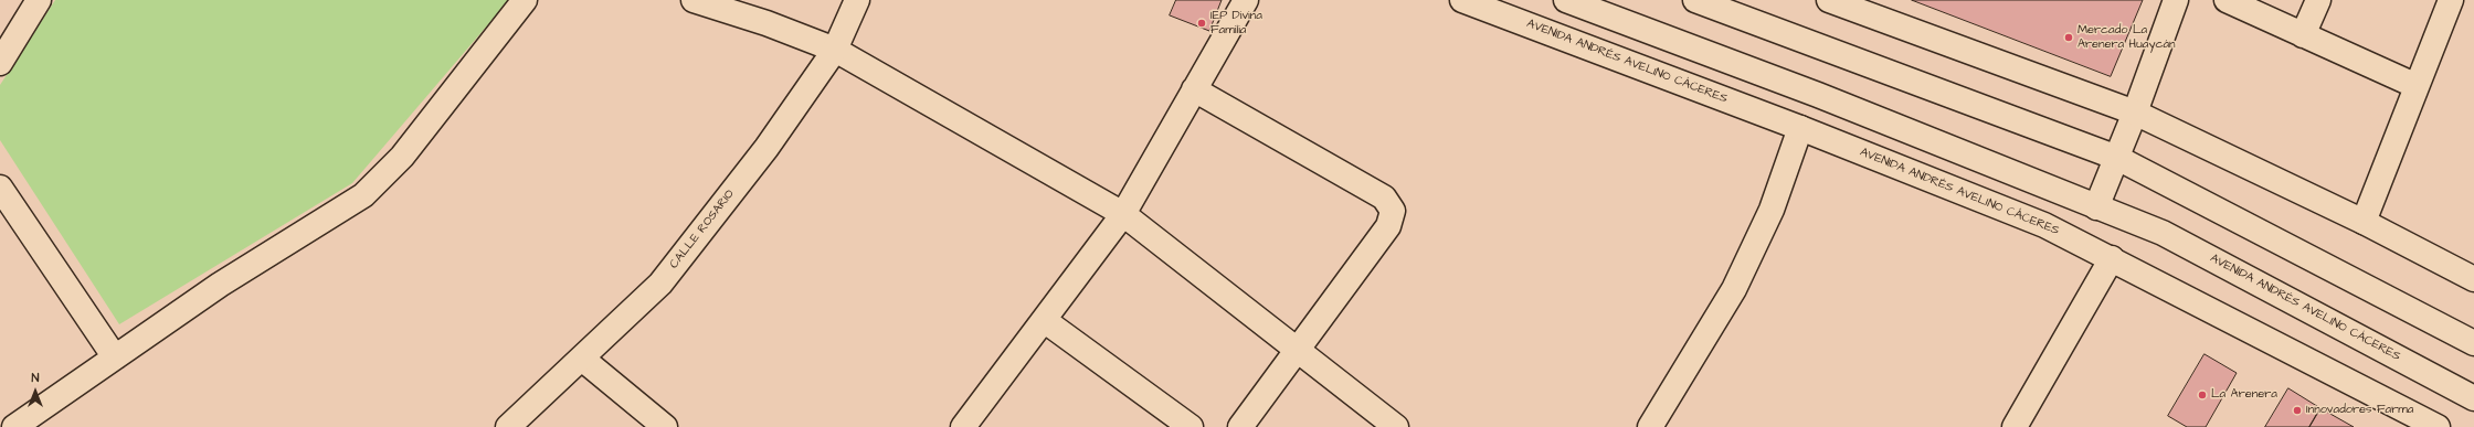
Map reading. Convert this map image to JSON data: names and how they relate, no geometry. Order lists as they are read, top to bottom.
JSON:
{
  "streets": {
    "street": ["AVENIDA ANDRÉS AVELINO CÁCERES", "CALLE ROSARIO"]
  },
  "places": [
    "IEP Divina Familia",
    "Mercado La Arenera Huaycán",
    "La Arenera",
    "Innovadores Farma"
  ],
  "north": "top"
}
